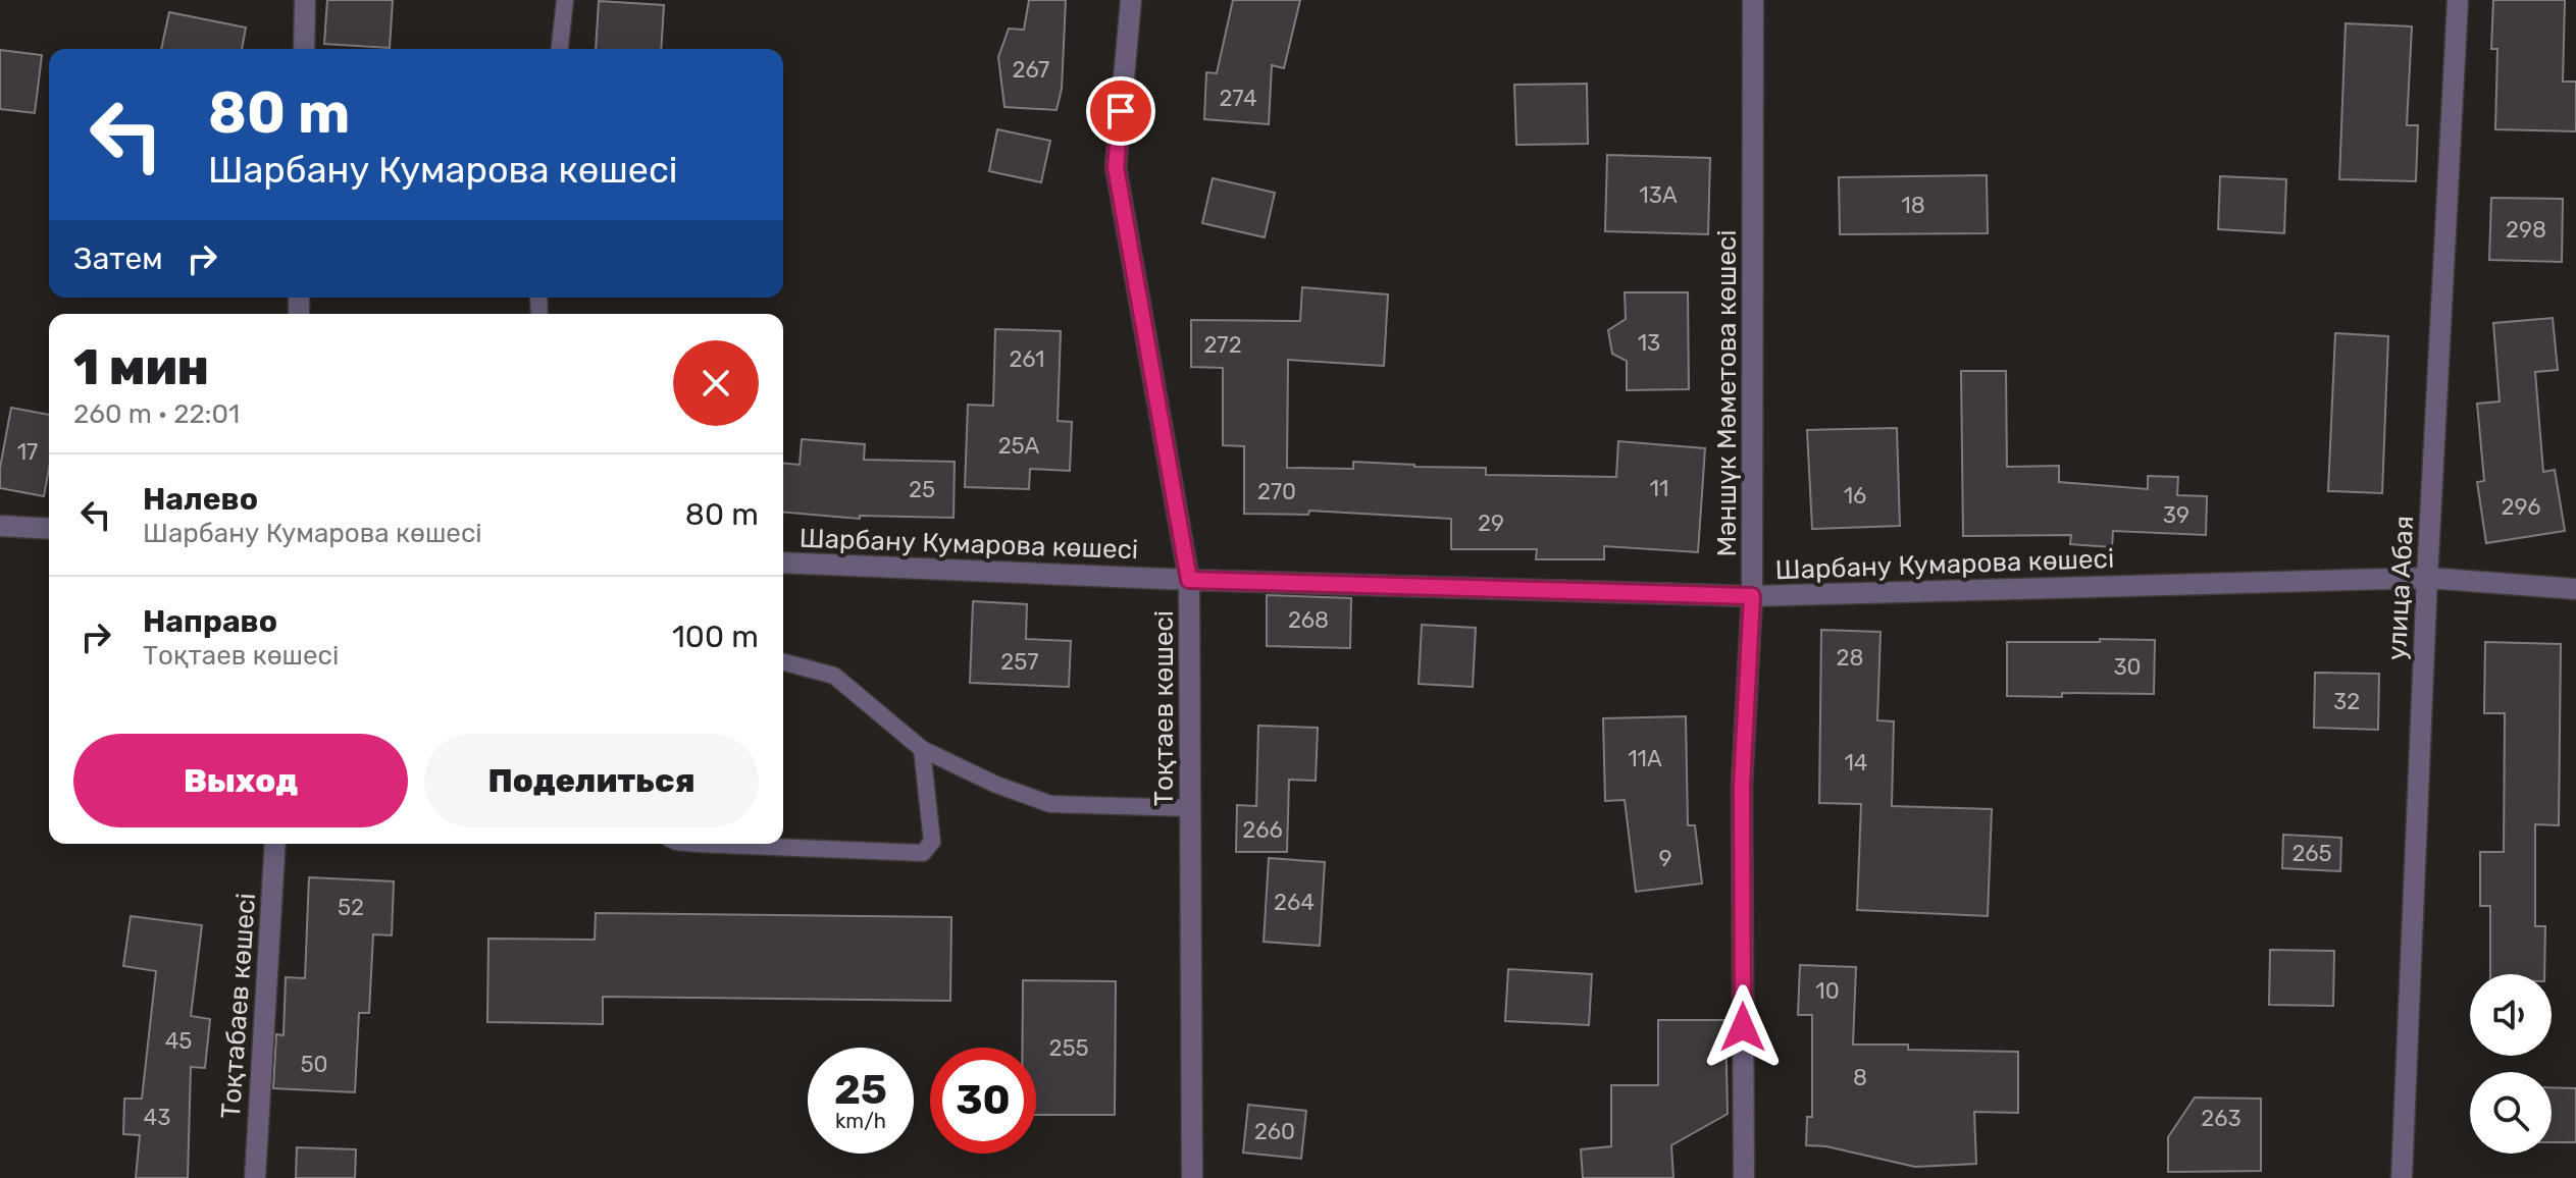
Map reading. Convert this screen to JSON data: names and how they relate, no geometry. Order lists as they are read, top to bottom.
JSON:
{
  "streets": {
    "street": [
      "Мәншүк Мәметова көшесі",
      "Шарбану Кумарова көшесі",
      "улица Абая",
      "Тоқтаев көшесі",
      "Тоқтабаев көшесі"
    ]
  },
  "crossings": [
    ["Мәншүк Мәметова көшесі", "Шарбану Кумарова көшесі"],
    ["Шарбану Кумарова көшесі", "улица Абая"],
    ["Шарбану Кумарова көшесі", "Тоқтаев көшесі"]
  ],
  "house_numbers": [
    "267",
    "274",
    "13А",
    "18",
    "298",
    "13",
    "272",
    "261",
    "25А",
    "17",
    "11",
    "25",
    "270",
    "16",
    "296",
    "39",
    "29",
    "268",
    "28",
    "257",
    "30",
    "32",
    "11А",
    "14",
    "266",
    "265",
    "9",
    "264",
    "52",
    "10",
    "45",
    "255",
    "50",
    "8",
    "43",
    "263",
    "260"
  ],
  "page": {
    "turn": ["80 m", "Шарбану Кумарова көшесі"],
    "then": "Затем",
    "heading": ["1 мин", "260 m · 22:01"],
    "list": [
      {
        "name": "Налево",
        "note": "Шарбану Кумарова көшесі",
        "value": "80 m"
      },
      {
        "name": "Направо",
        "note": "Тоқтаев көшесі",
        "value": "100 m"
      }
    ],
    "buttons": ["Выход", "Поделиться"],
    "speed": "25 km/h",
    "limit": "30"
  }
}
